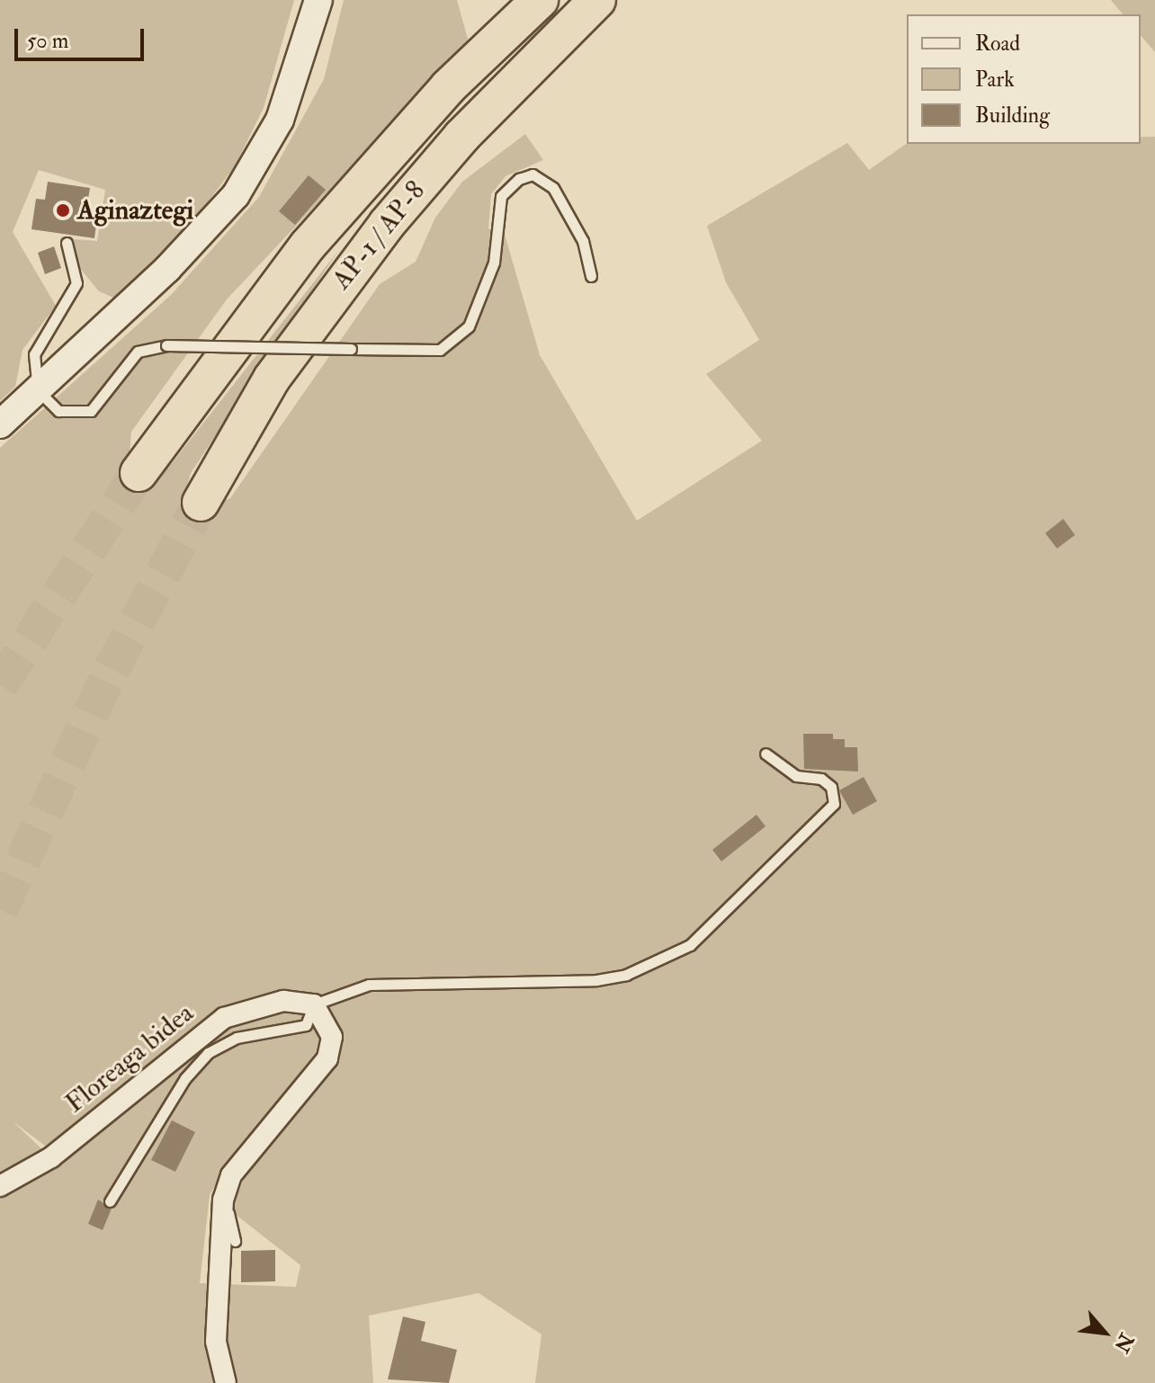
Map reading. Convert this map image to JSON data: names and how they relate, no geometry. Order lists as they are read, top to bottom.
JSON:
{
  "streets": {
    "highway": ["AP-1 / AP-8"],
    "street": ["Floreaga bidea"]
  },
  "places": ["Aginaztegi"],
  "legend": ["Road", "Park", "Building"],
  "scale_bar": "50 m",
  "north": "bottom right"
}
